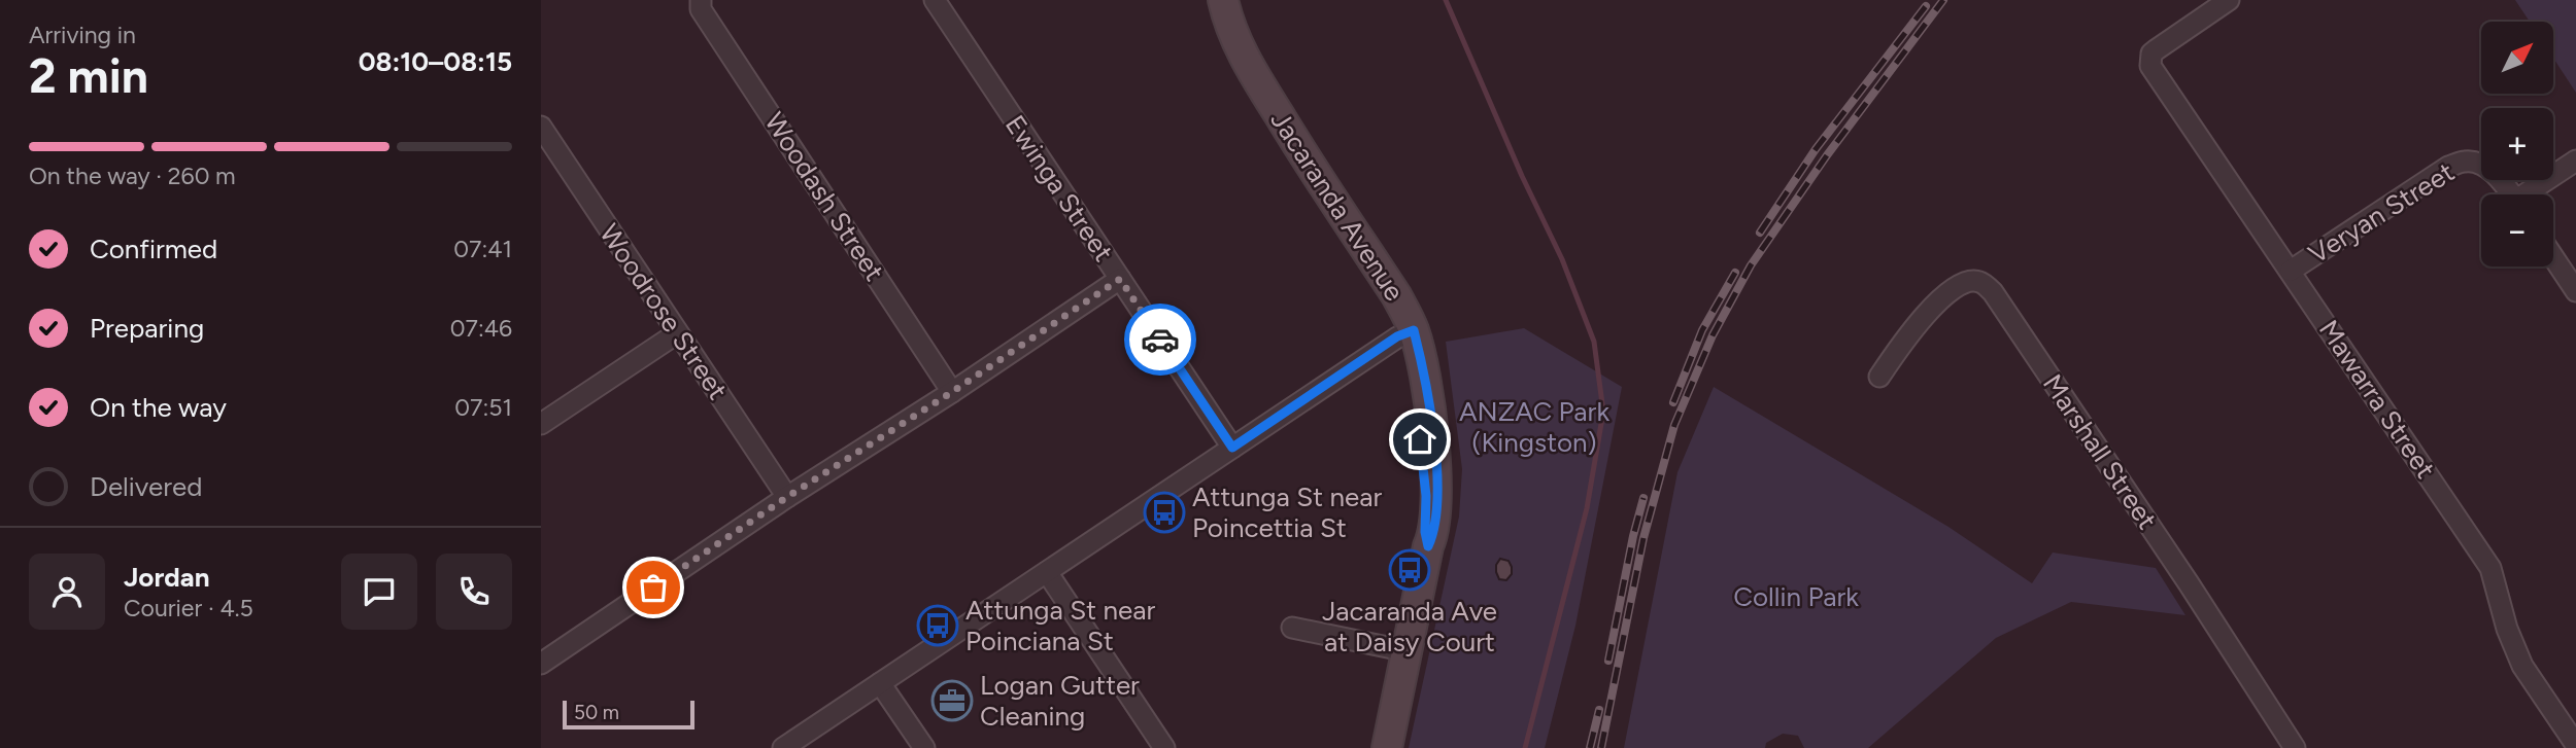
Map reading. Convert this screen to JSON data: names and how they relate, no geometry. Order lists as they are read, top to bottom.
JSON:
{
  "streets": {
    "street": [
      "Ewinga Street",
      "Woodash Street",
      "Jacaranda Avenue",
      "Veryan Street",
      "Woodrose Street",
      "Mawarra Street",
      "Marshall Street"
    ]
  },
  "crossings": [
    ["Veryan Street", "Mawarra Street"]
  ],
  "parks": ["ANZAC Park (Kingston)", "Collin Park"],
  "places": {
    "bus stop": ["Attunga St near Poincettia St", "Jacaranda Ave at Daisy Court", "Attunga St near Poinciana St"],
    "office": ["Logan Gutter Cleaning"]
  },
  "scale_bar": "50 m",
  "north": "top right",
  "page": {
    "heading": ["2 min", "Arriving in", "08:10–08:15"],
    "panel": ["Jordan", "Courier · 4.5"],
    "map_buttons": ["+", "−"],
    "bar": "On the way · 260 m",
    "list": [
      ["Confirmed", "07:41"],
      ["Preparing", "07:46"],
      ["On the way", "07:51"],
      "Delivered"
    ],
    "scale": "50 m"
  }
}
